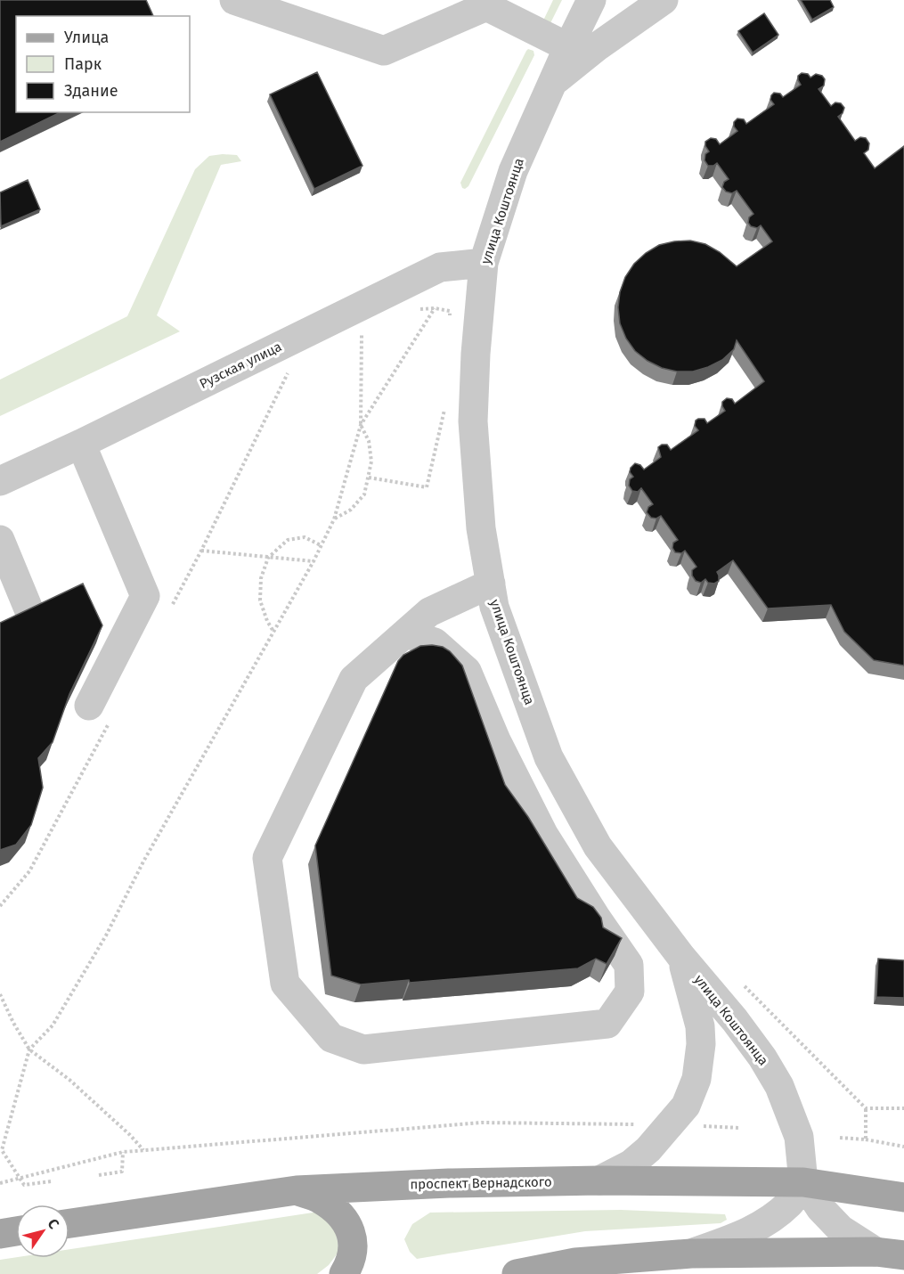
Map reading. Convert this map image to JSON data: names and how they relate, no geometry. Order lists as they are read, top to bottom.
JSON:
{
  "streets": {
    "main road": ["проспект Вернадского"],
    "street": ["улица Коштоянца", "Рузская улица"]
  },
  "crossings": [
    ["улица Коштоянца", "Рузская улица"],
    ["улица Коштоянца", "проспект Вернадского"]
  ],
  "legend": ["Улица", "Парк", "Здание"],
  "north": "top right"
}
